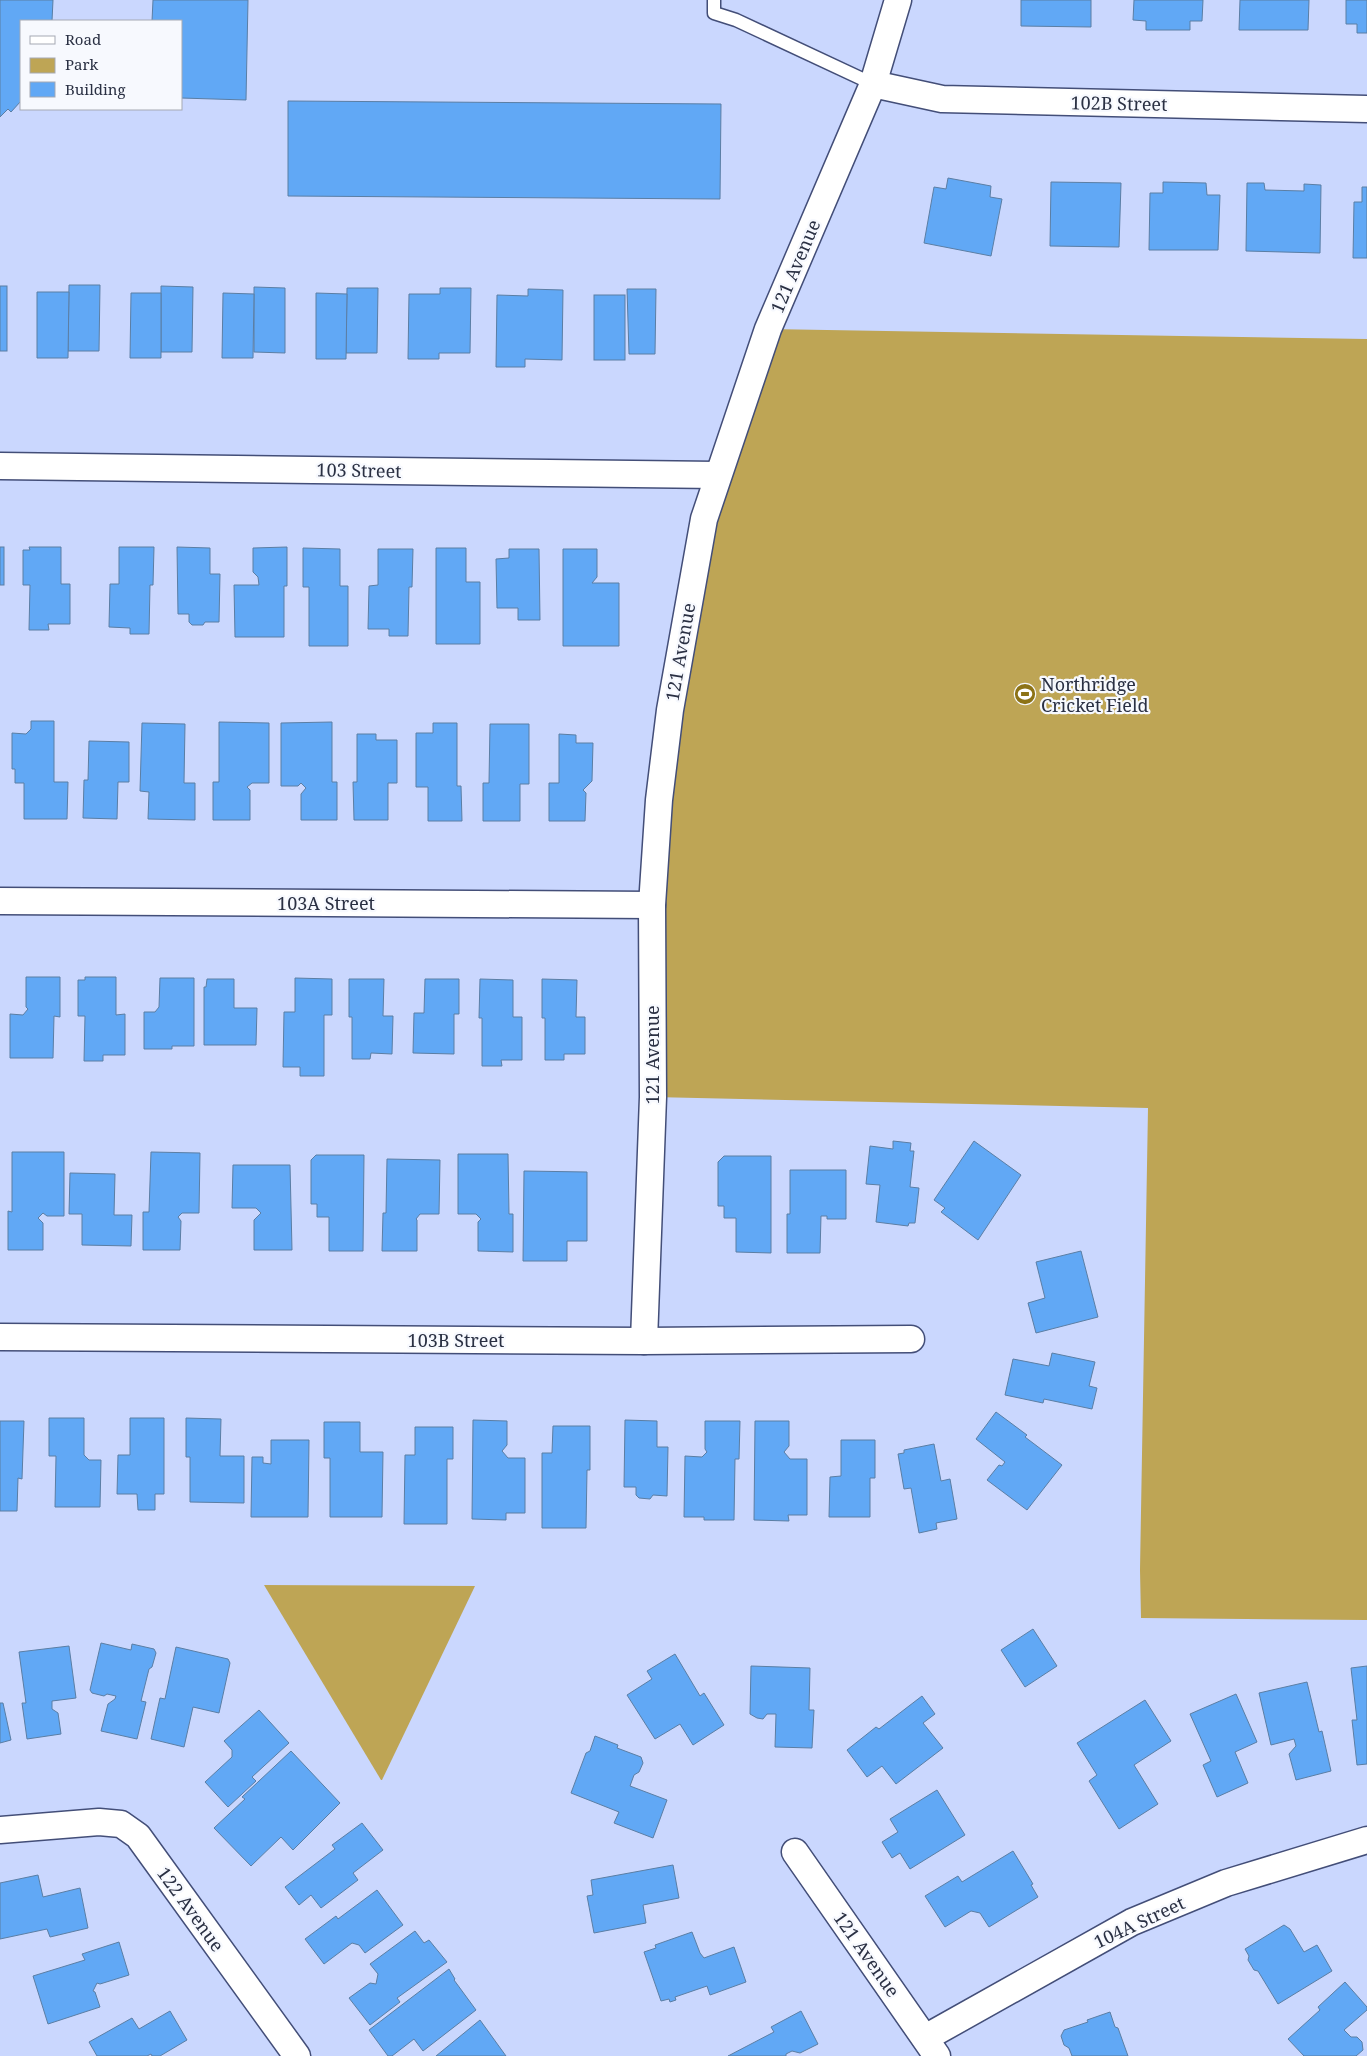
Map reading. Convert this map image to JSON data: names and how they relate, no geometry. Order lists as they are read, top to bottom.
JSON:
{
  "streets": {
    "street": [
      "102B Street",
      "121 Avenue",
      "103 Street",
      "103A Street",
      "103B Street",
      "122 Avenue",
      "104A Street"
    ]
  },
  "crossings": [
    ["102B Street", "121 Avenue"],
    ["121 Avenue", "103 Street"],
    ["121 Avenue", "103A Street"],
    ["121 Avenue", "103B Street"],
    ["121 Avenue", "104A Street"]
  ],
  "places": {
    "sports": ["Northridge Cricket Field"]
  },
  "legend": ["Road", "Park", "Building"]
}
